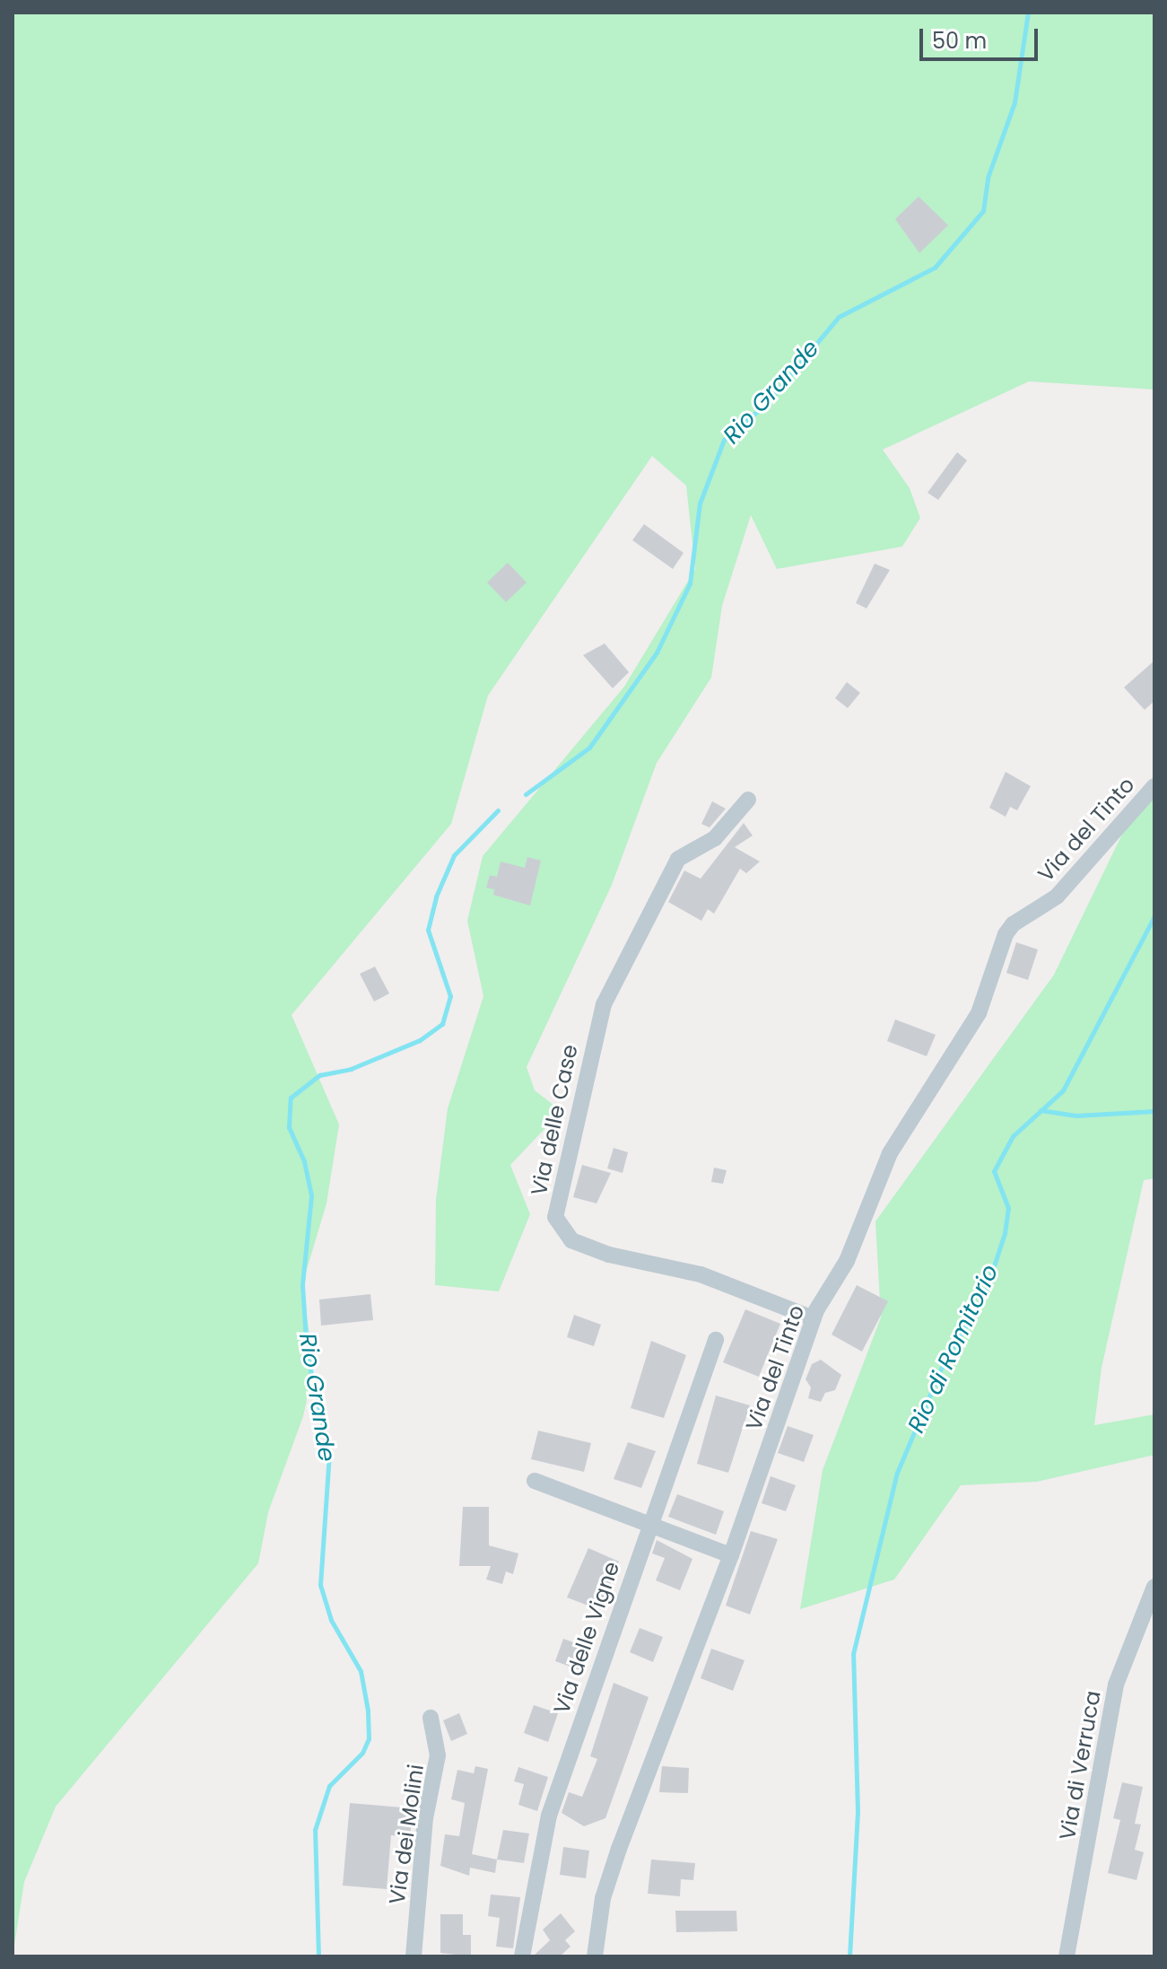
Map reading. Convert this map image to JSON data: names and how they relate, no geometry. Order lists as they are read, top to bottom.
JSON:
{
  "streets": {
    "street": [
      "Via del Tinto",
      "Via delle Case",
      "Via delle Vigne",
      "Via di Verruca",
      "Via dei Molini"
    ]
  },
  "crossings": [
    ["Via del Tinto", "Via delle Case"]
  ],
  "water": ["Rio Grande", "Rio di Romitorio"],
  "scale_bar": "50 m"
}
